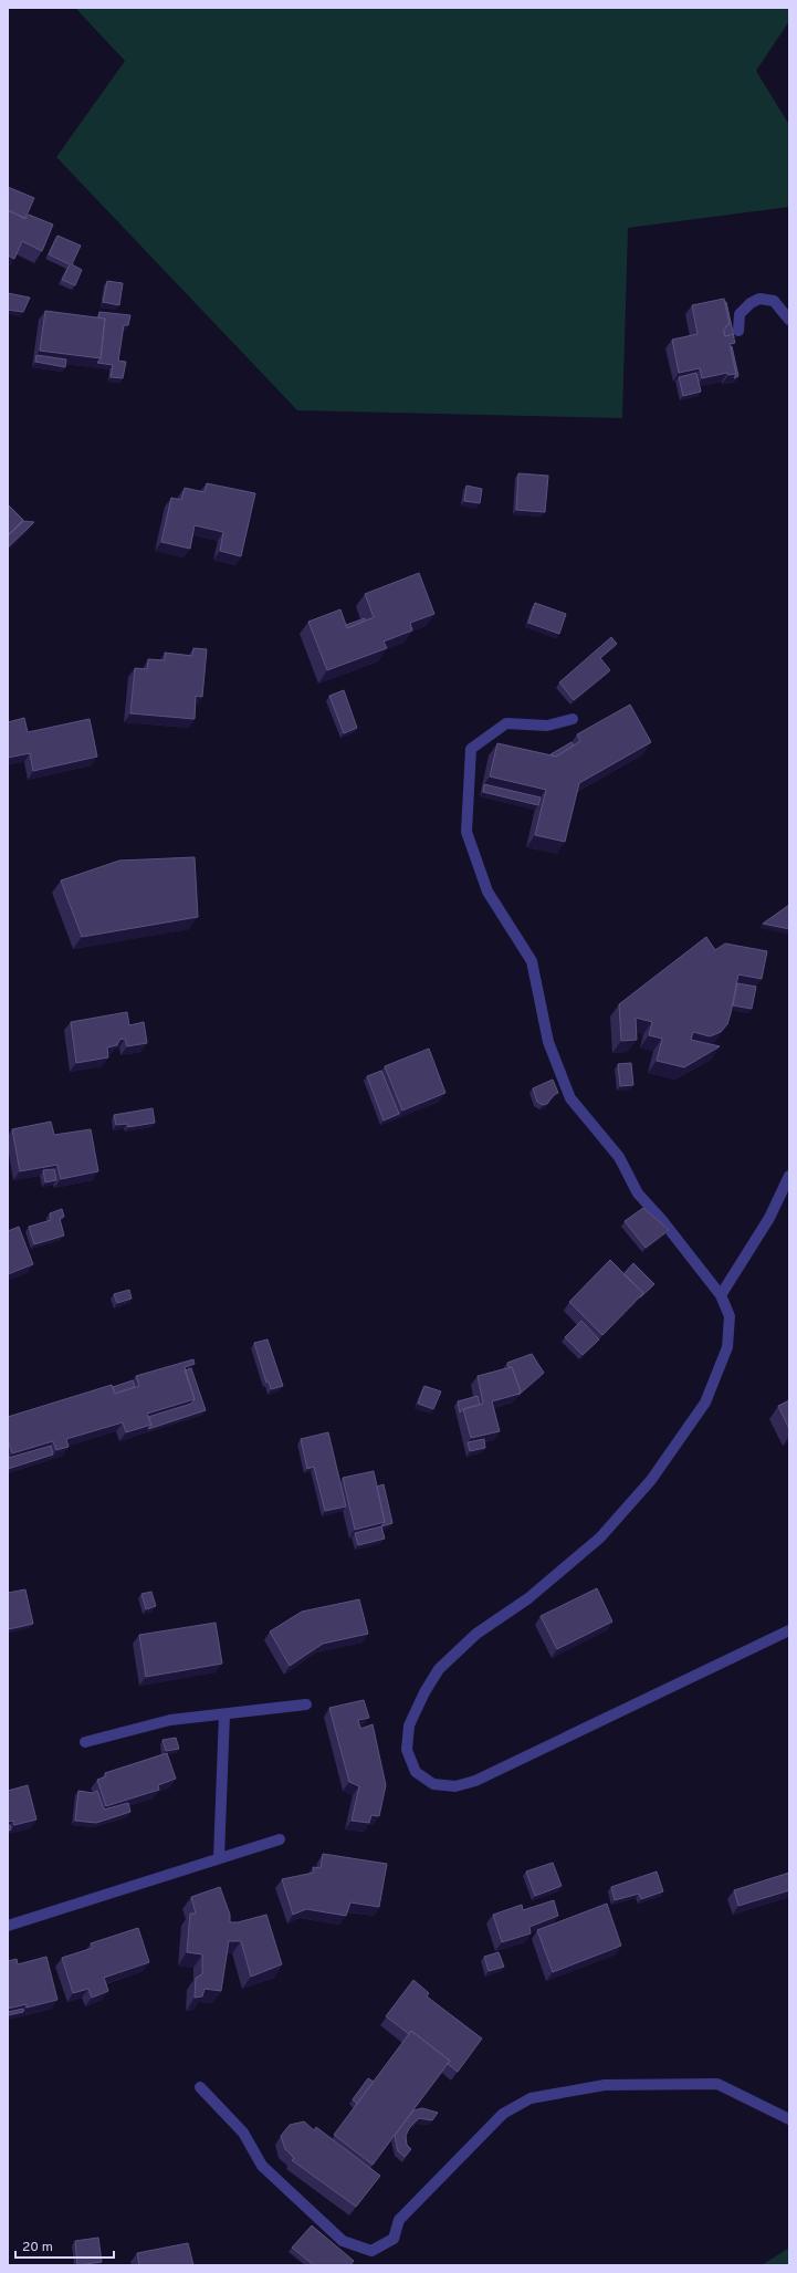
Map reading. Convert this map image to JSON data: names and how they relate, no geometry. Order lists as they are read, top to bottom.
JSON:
{
  "scale_bar": "20 m"
}
